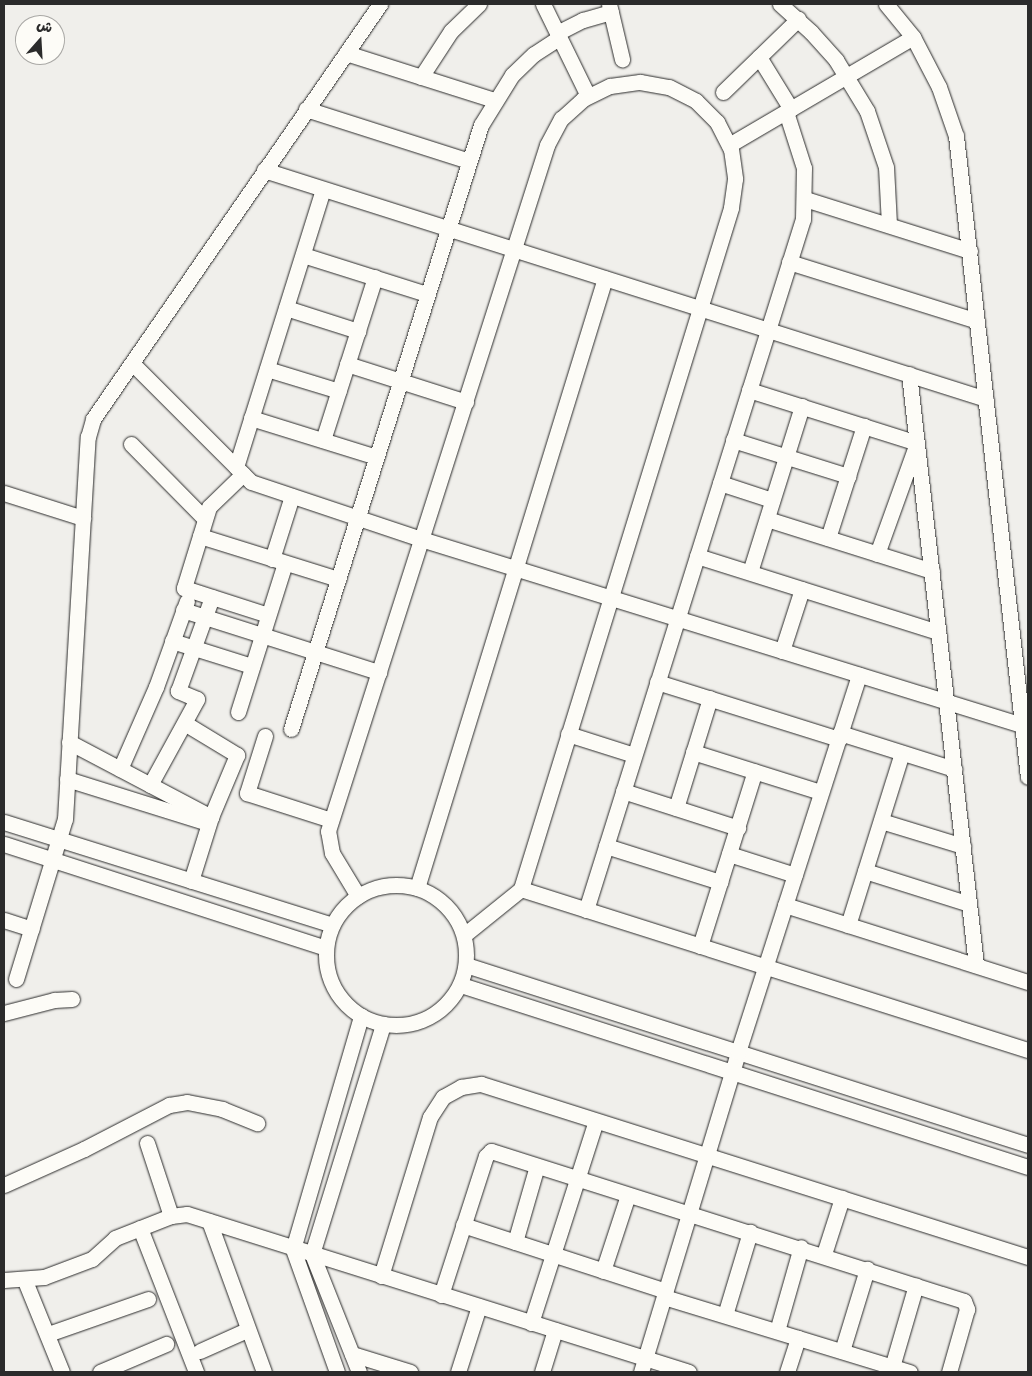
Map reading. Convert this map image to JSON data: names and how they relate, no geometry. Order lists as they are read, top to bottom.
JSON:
{
  "north": "top"
}
